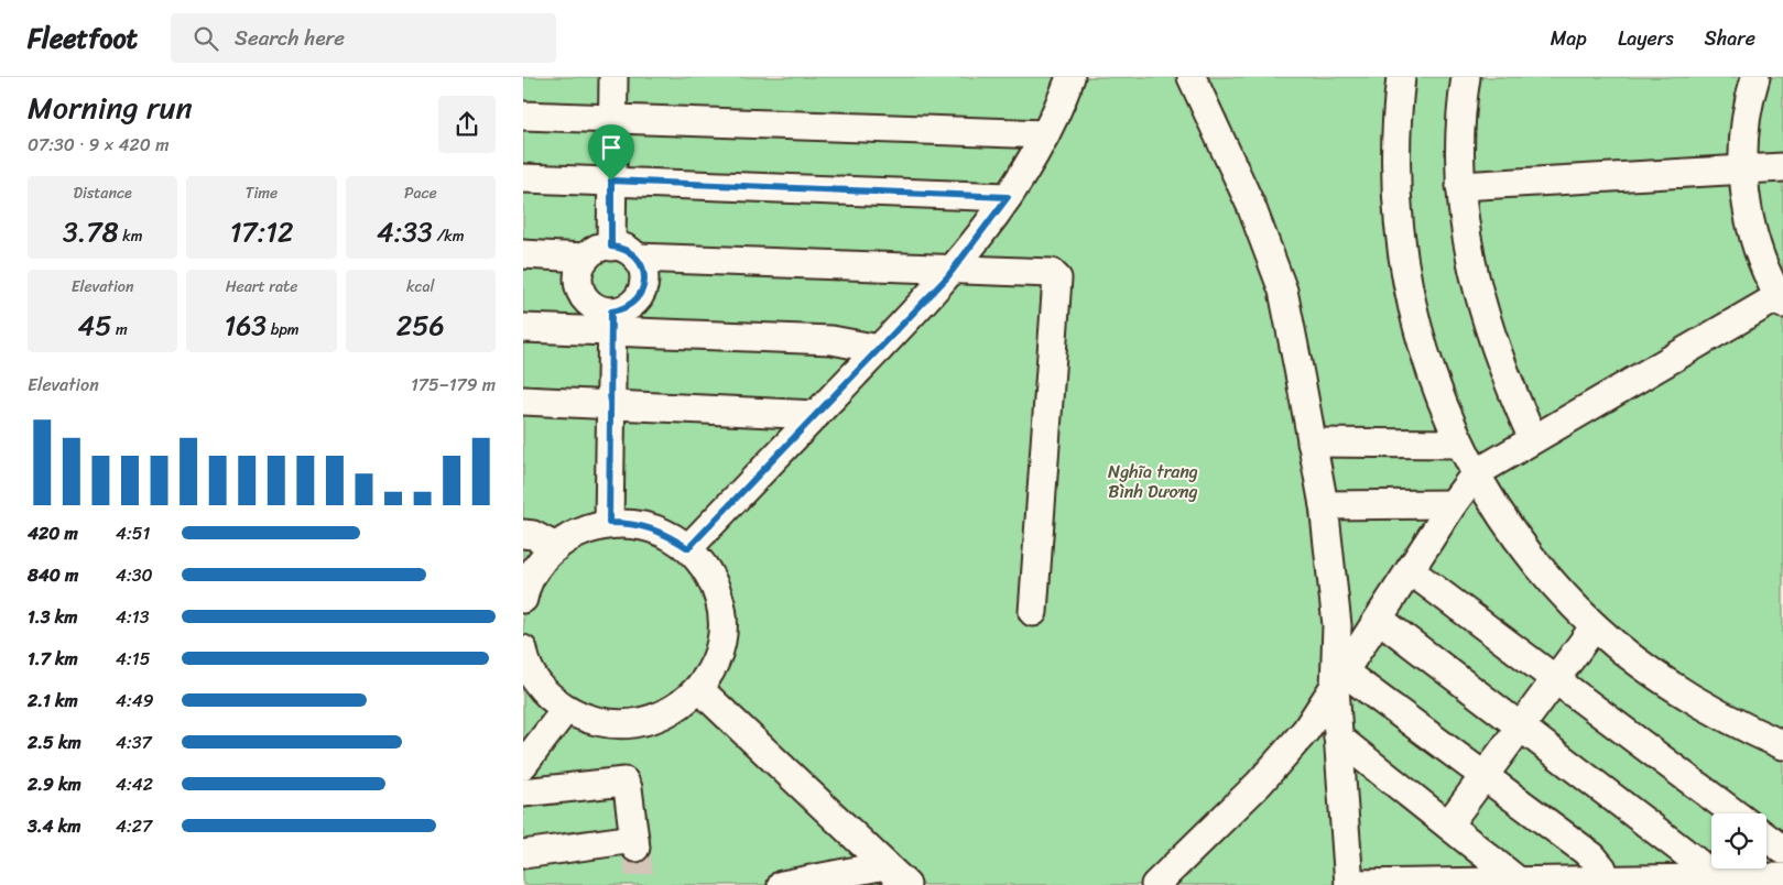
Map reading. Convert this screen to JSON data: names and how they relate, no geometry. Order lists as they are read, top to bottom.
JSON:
{
  "parks": ["Nghĩa trang Bình Dương"],
  "page": {
    "header": "Fleetfoot",
    "search": "Search here",
    "nav": ["Map", "Layers", "Share"],
    "heading": ["Morning run", "07:30 · 9 × 420 m"],
    "stats": [
      ["Distance", "3.78 km"],
      ["Time", "17:12"],
      ["Pace", "4:33 /km"],
      ["Elevation", "45 m"],
      ["Heart rate", "163 bpm"],
      ["kcal", "256"]
    ],
    "chart": ["Elevation", "175–179 m"],
    "list": [
      {
        "name": "420 m",
        "note": "4:51"
      },
      {
        "name": "840 m",
        "note": "4:30"
      },
      {
        "name": "1.3 km",
        "note": "4:13"
      },
      {
        "name": "1.7 km",
        "note": "4:15"
      },
      {
        "name": "2.1 km",
        "note": "4:49"
      },
      {
        "name": "2.5 km",
        "note": "4:37"
      },
      {
        "name": "2.9 km",
        "note": "4:42"
      },
      {
        "name": "3.4 km",
        "note": "4:27"
      }
    ]
  }
}
